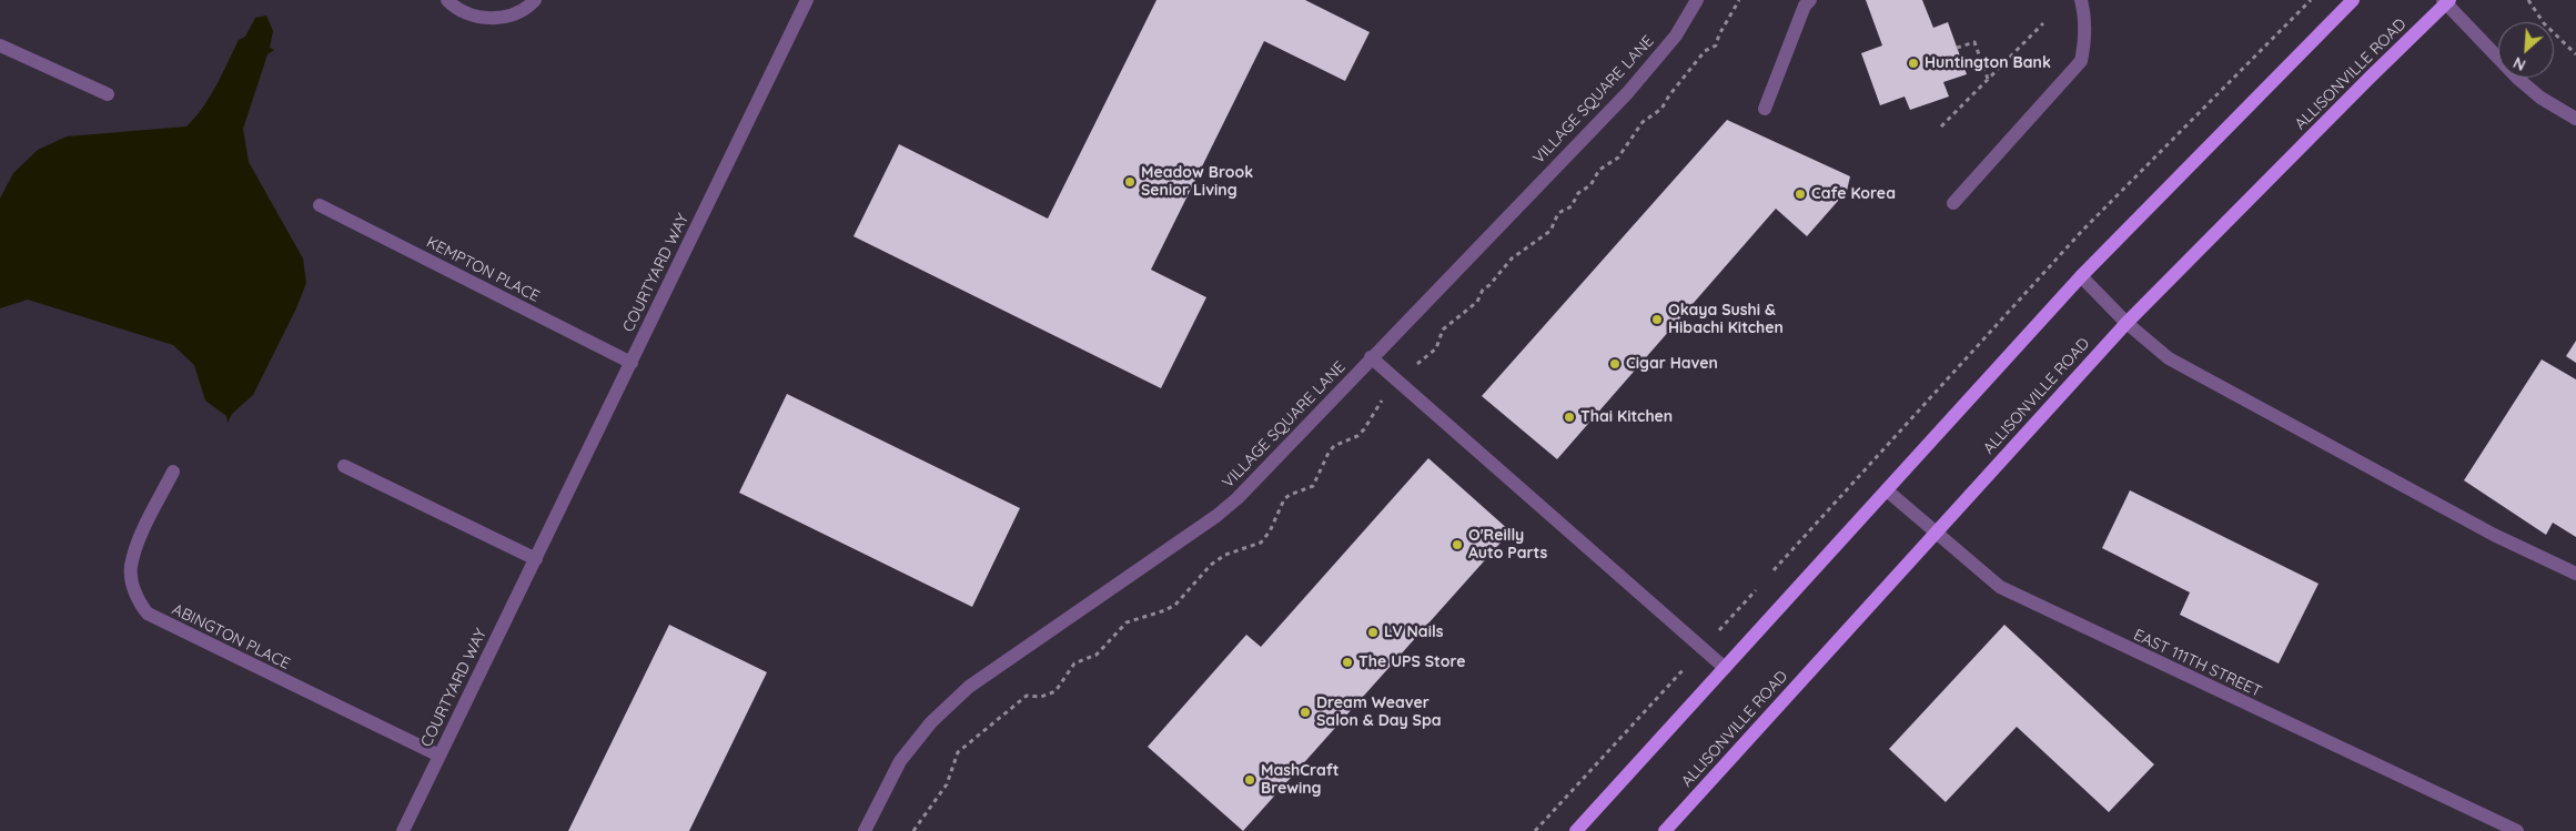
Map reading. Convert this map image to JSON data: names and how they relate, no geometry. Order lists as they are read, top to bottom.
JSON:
{
  "streets": {
    "main road": ["ALLISONVILLE ROAD"],
    "street": [
      "VILLAGE SQUARE LANE",
      "KEMPTON PLACE",
      "COURTYARD WAY",
      "ABINGTON PLACE",
      "EAST 111TH STREET"
    ]
  },
  "crossings": [
    ["ALLISONVILLE ROAD", "EAST 111TH STREET"],
    ["KEMPTON PLACE", "COURTYARD WAY"],
    ["COURTYARD WAY", "ABINGTON PLACE"]
  ],
  "places": [
    "Huntington Bank",
    "Meadow Brook Senior Living",
    "Cafe Korea",
    "Okaya Sushi & Hibachi Kitchen",
    "Cigar Haven",
    "Thai Kitchen",
    "O'Reilly Auto Parts",
    "LV Nails",
    "The UPS Store",
    "Dream Weaver Salon & Day Spa",
    "MashCraft Brewing"
  ],
  "north": "bottom left"
}
